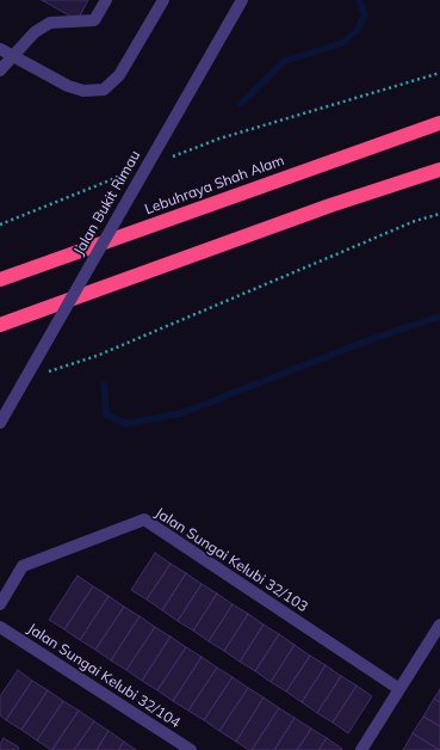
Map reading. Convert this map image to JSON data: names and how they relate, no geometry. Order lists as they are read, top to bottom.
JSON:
{
  "streets": {
    "highway": ["Lebuhraya Shah Alam"],
    "street": ["Jalan Bukit Rimau", "Jalan Sungai Kelubi 32/103", "Jalan Sungai Kelubi 32/104"]
  }
}
